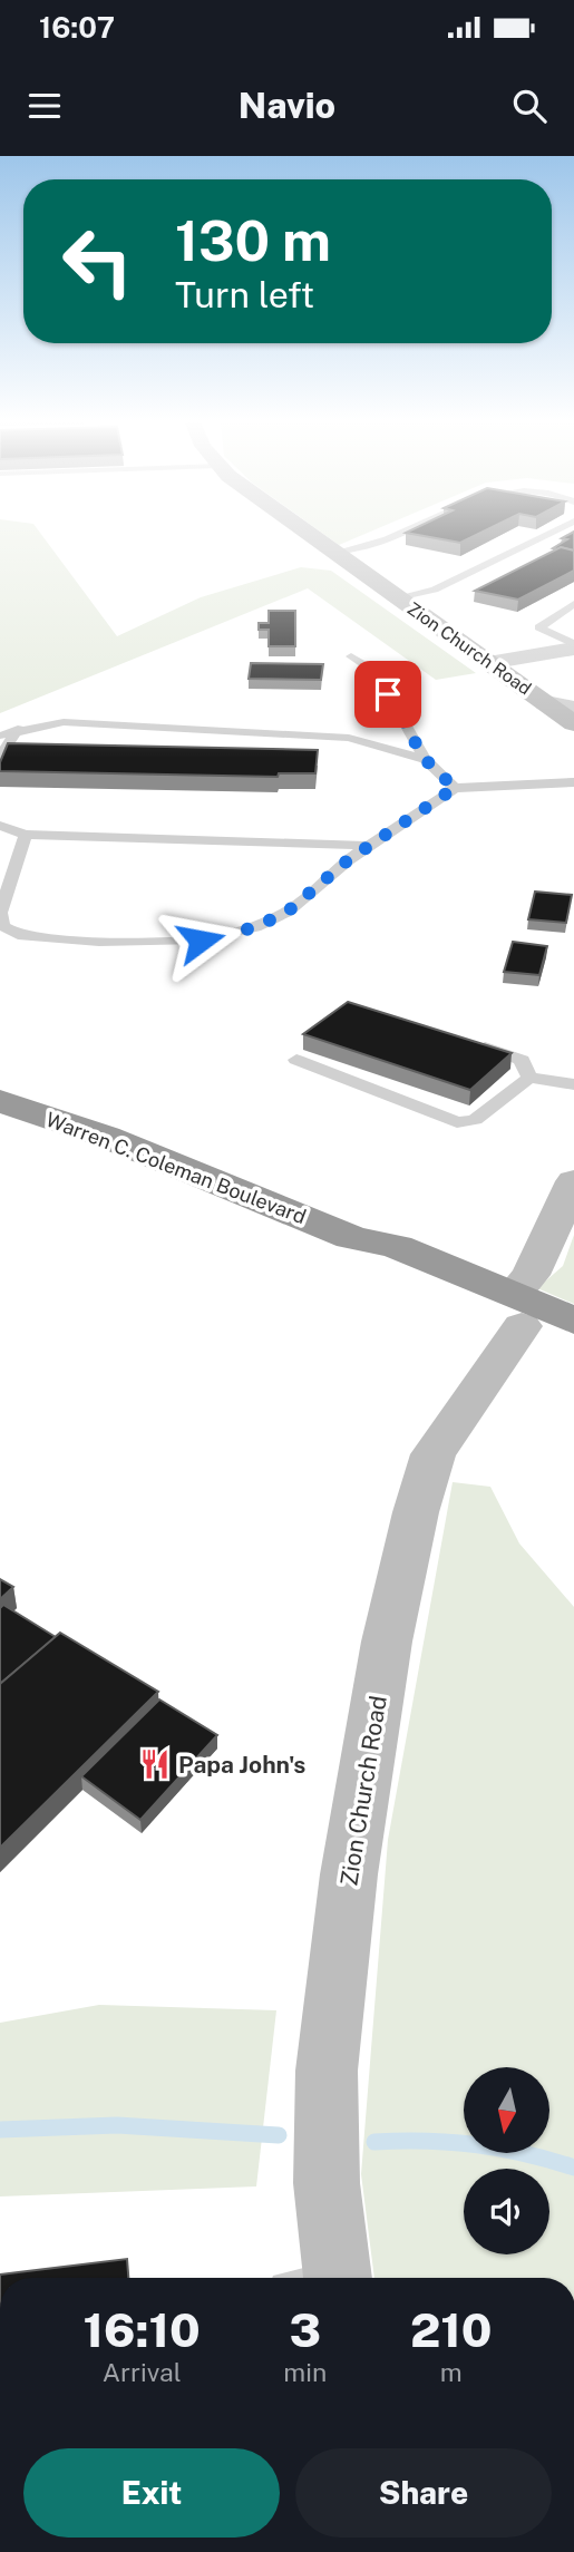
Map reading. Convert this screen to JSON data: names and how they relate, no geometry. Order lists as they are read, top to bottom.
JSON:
{
  "streets": {
    "highway": ["Warren C. Coleman Boulevard"],
    "street": ["Zion Church Road"]
  },
  "crossings": [
    ["Zion Church Road", "Warren C. Coleman Boulevard"]
  ],
  "places": {
    "restaurant": ["Papa John's"]
  },
  "north": "bottom",
  "page": {
    "status": "16:07",
    "header": "Navio",
    "turn": ["130 m", "Turn left"],
    "eta": [
      "16:10",
      "Arrival",
      "3",
      "min",
      "210",
      "m"
    ],
    "buttons": ["Exit", "Share"]
  }
}
